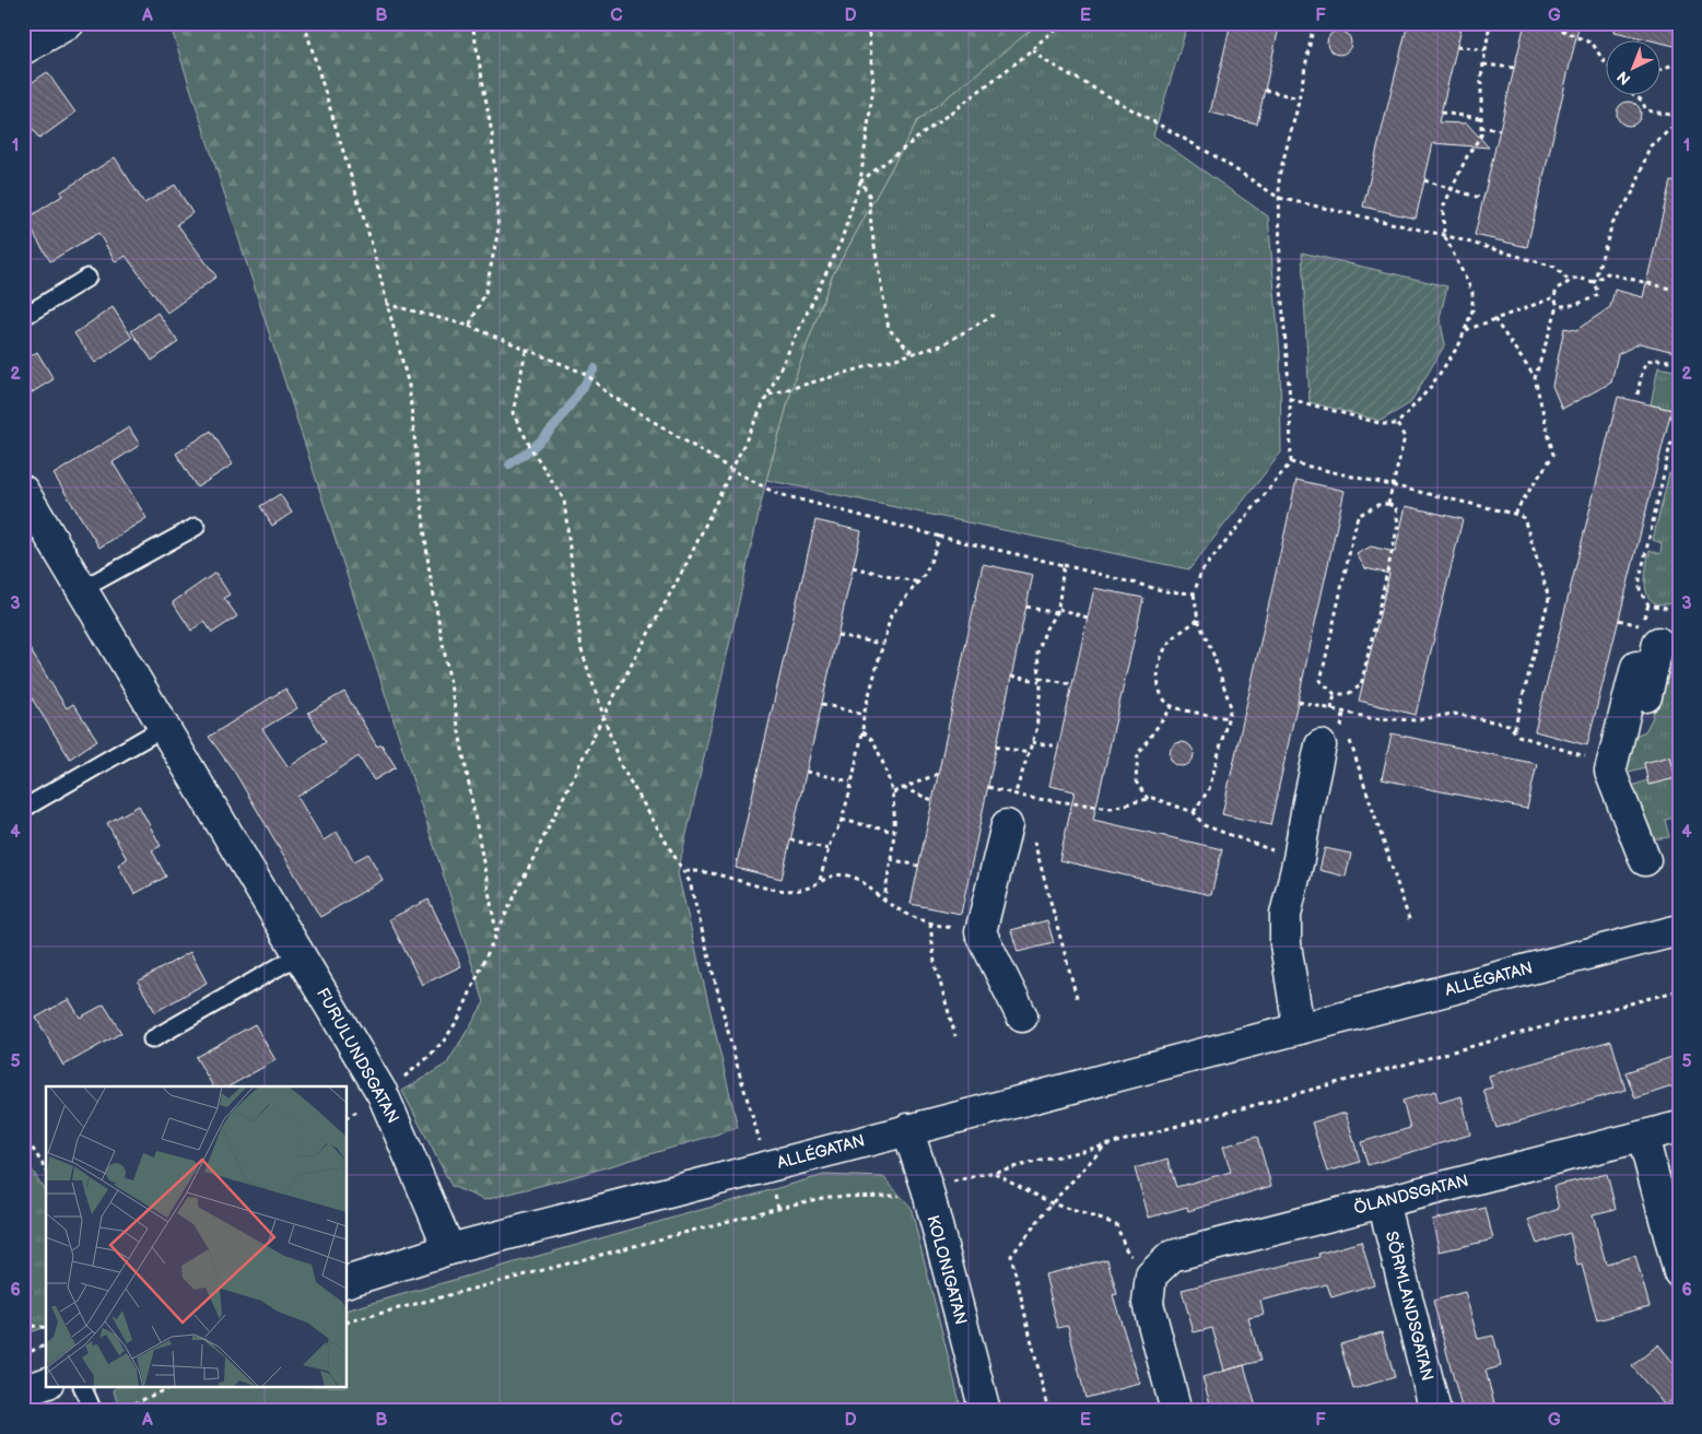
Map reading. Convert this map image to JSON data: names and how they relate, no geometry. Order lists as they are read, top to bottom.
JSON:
{
  "streets": {
    "street": [
      "ALLÉGATAN",
      "FURULUNDSGATAN",
      "ÖLANDSGATAN",
      "KOLONIGATAN",
      "SÖRMLANDSGATAN"
    ]
  },
  "crossings": [
    ["ALLÉGATAN", "FURULUNDSGATAN"],
    ["ALLÉGATAN", "KOLONIGATAN"],
    ["ÖLANDSGATAN", "SÖRMLANDSGATAN"]
  ],
  "north": "bottom left",
  "grid": {
    "columns": [
      "A",
      "B",
      "C",
      "D",
      "E",
      "F",
      "G"
    ],
    "rows": [
      "1",
      "2",
      "3",
      "4",
      "5",
      "6"
    ]
  }
}
